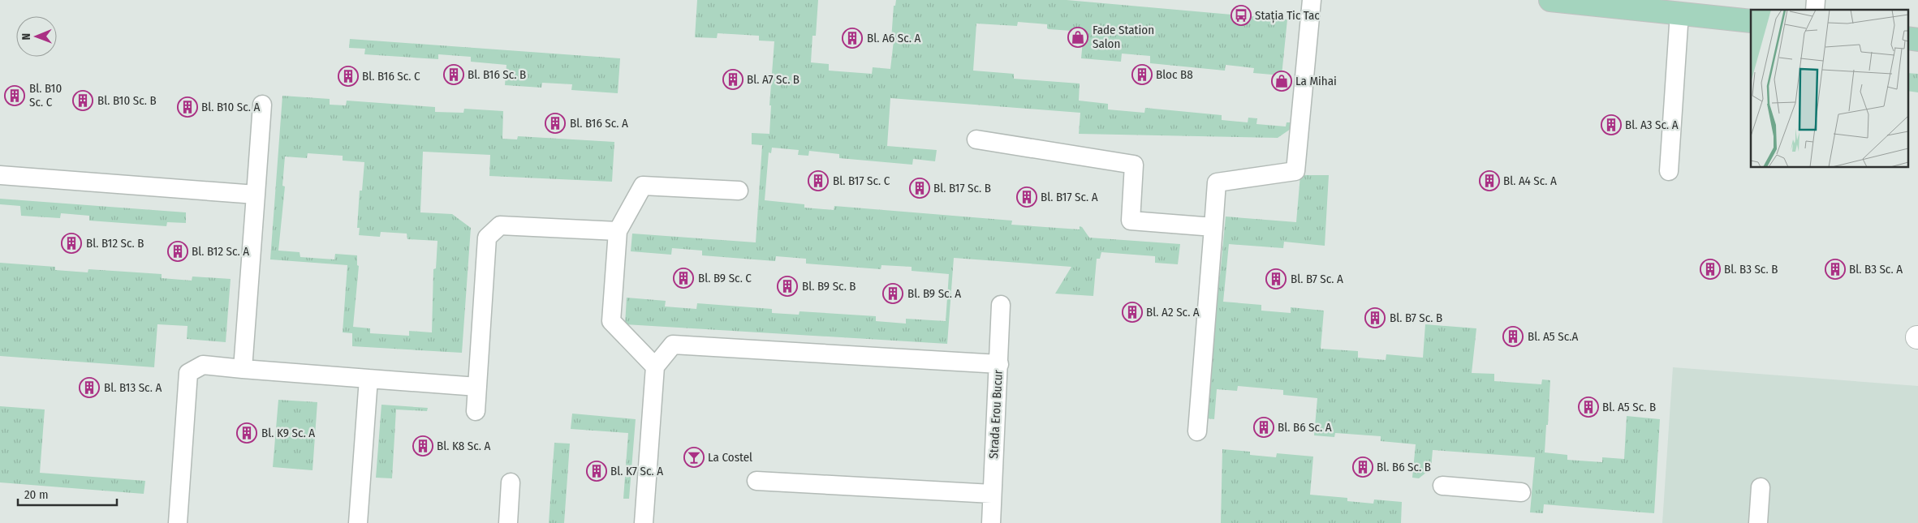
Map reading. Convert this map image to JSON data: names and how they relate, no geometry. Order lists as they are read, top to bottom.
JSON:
{
  "streets": {
    "lane": ["Strada Erou Bucur"]
  },
  "places": {
    "bus stop": ["Stația Tic Tac"],
    "shop": ["Fade Station Salon", "La Mihai"],
    "building": [
      "Bl. A6 Sc. A",
      "Bl. B16 Sc. B",
      "Bloc B8",
      "Bl. B16 Sc. C",
      "Bl. A7 Sc. B",
      "Bl. B10 Sc. C",
      "Bl. B10 Sc. B",
      "Bl. B10 Sc. A",
      "Bl. B16 Sc. A",
      "Bl. A3 Sc. A",
      "Bl. B17 Sc. C",
      "Bl. A4 Sc. A",
      "Bl. B17 Sc. B",
      "Bl. B17 Sc. A",
      "Bl. B12 Sc. B",
      "Bl. B12 Sc. A",
      "Bl. B3 Sc. B",
      "Bl. B3 Sc. A",
      "Bl. B9 Sc. C",
      "Bl. B7 Sc. A",
      "Bl. B9 Sc. B",
      "Bl. B9 Sc. A",
      "Bl. A2 Sc. A",
      "Bl. B7 Sc. B",
      "Bl. A5 Sc.A",
      "Bl. B13 Sc. A",
      "Bl. A5 Sc. B",
      "Bl. B6 Sc. A",
      "Bl. K9 Sc. A",
      "Bl. K8 Sc. A",
      "Bl. B6 Sc. B",
      "Bl. K7 Sc. A"
    ],
    "bar": ["La Costel"]
  },
  "scale_bar": "20 m",
  "north": "left"
}
